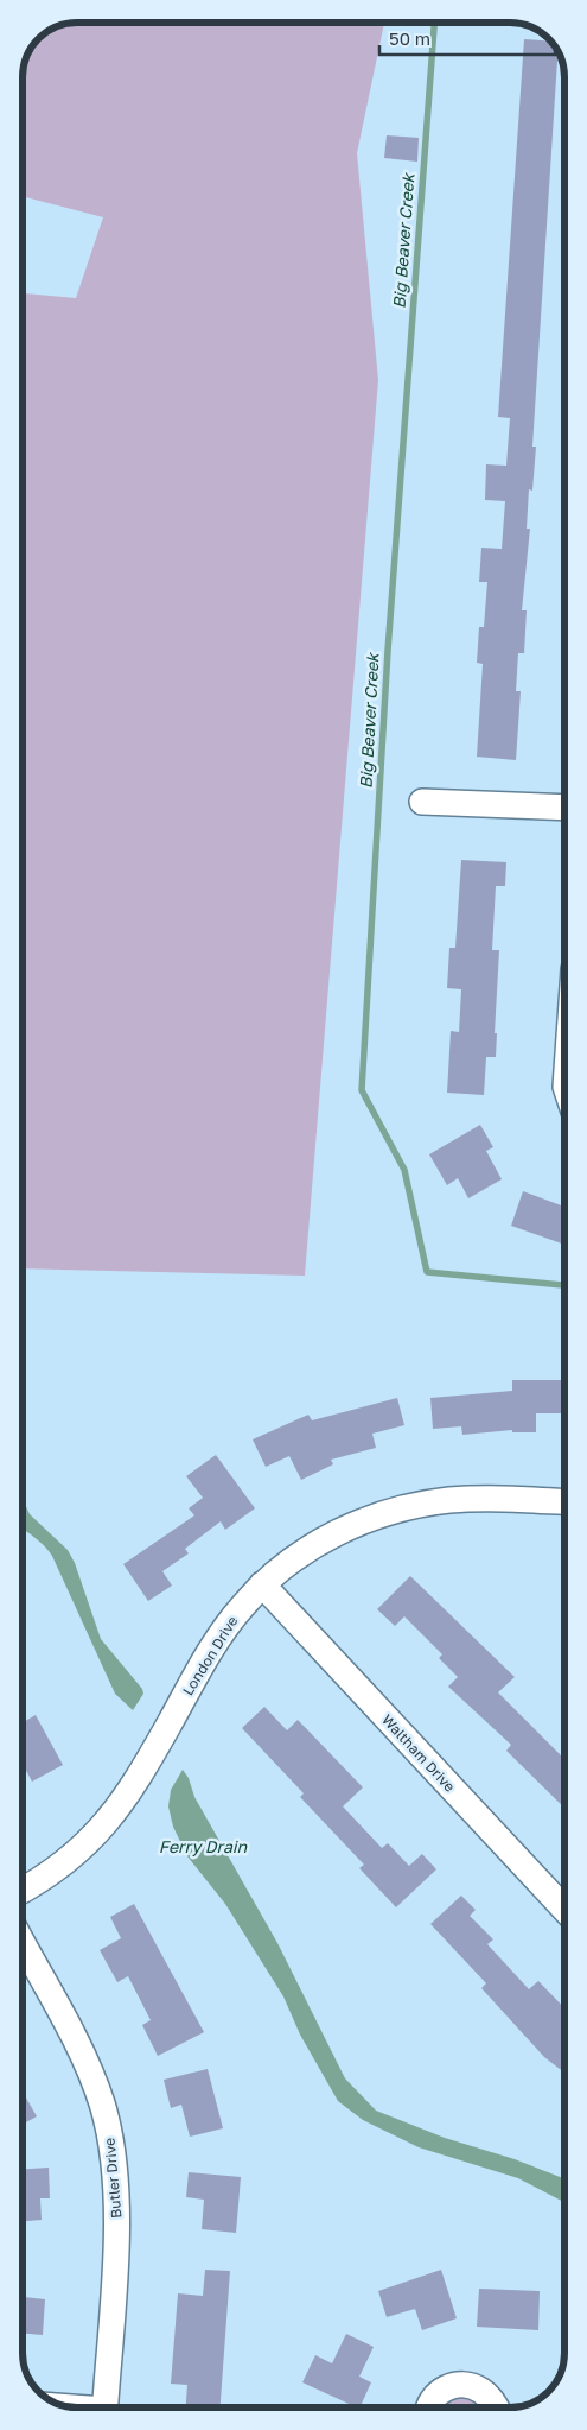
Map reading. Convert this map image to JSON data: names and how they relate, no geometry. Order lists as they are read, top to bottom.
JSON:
{
  "streets": {
    "street": ["London Drive", "Waltham Drive", "Butler Drive"]
  },
  "crossings": [
    ["London Drive", "Waltham Drive"]
  ],
  "water": ["Big Beaver Creek", "Ferry Drain"],
  "scale_bar": "50 m"
}
